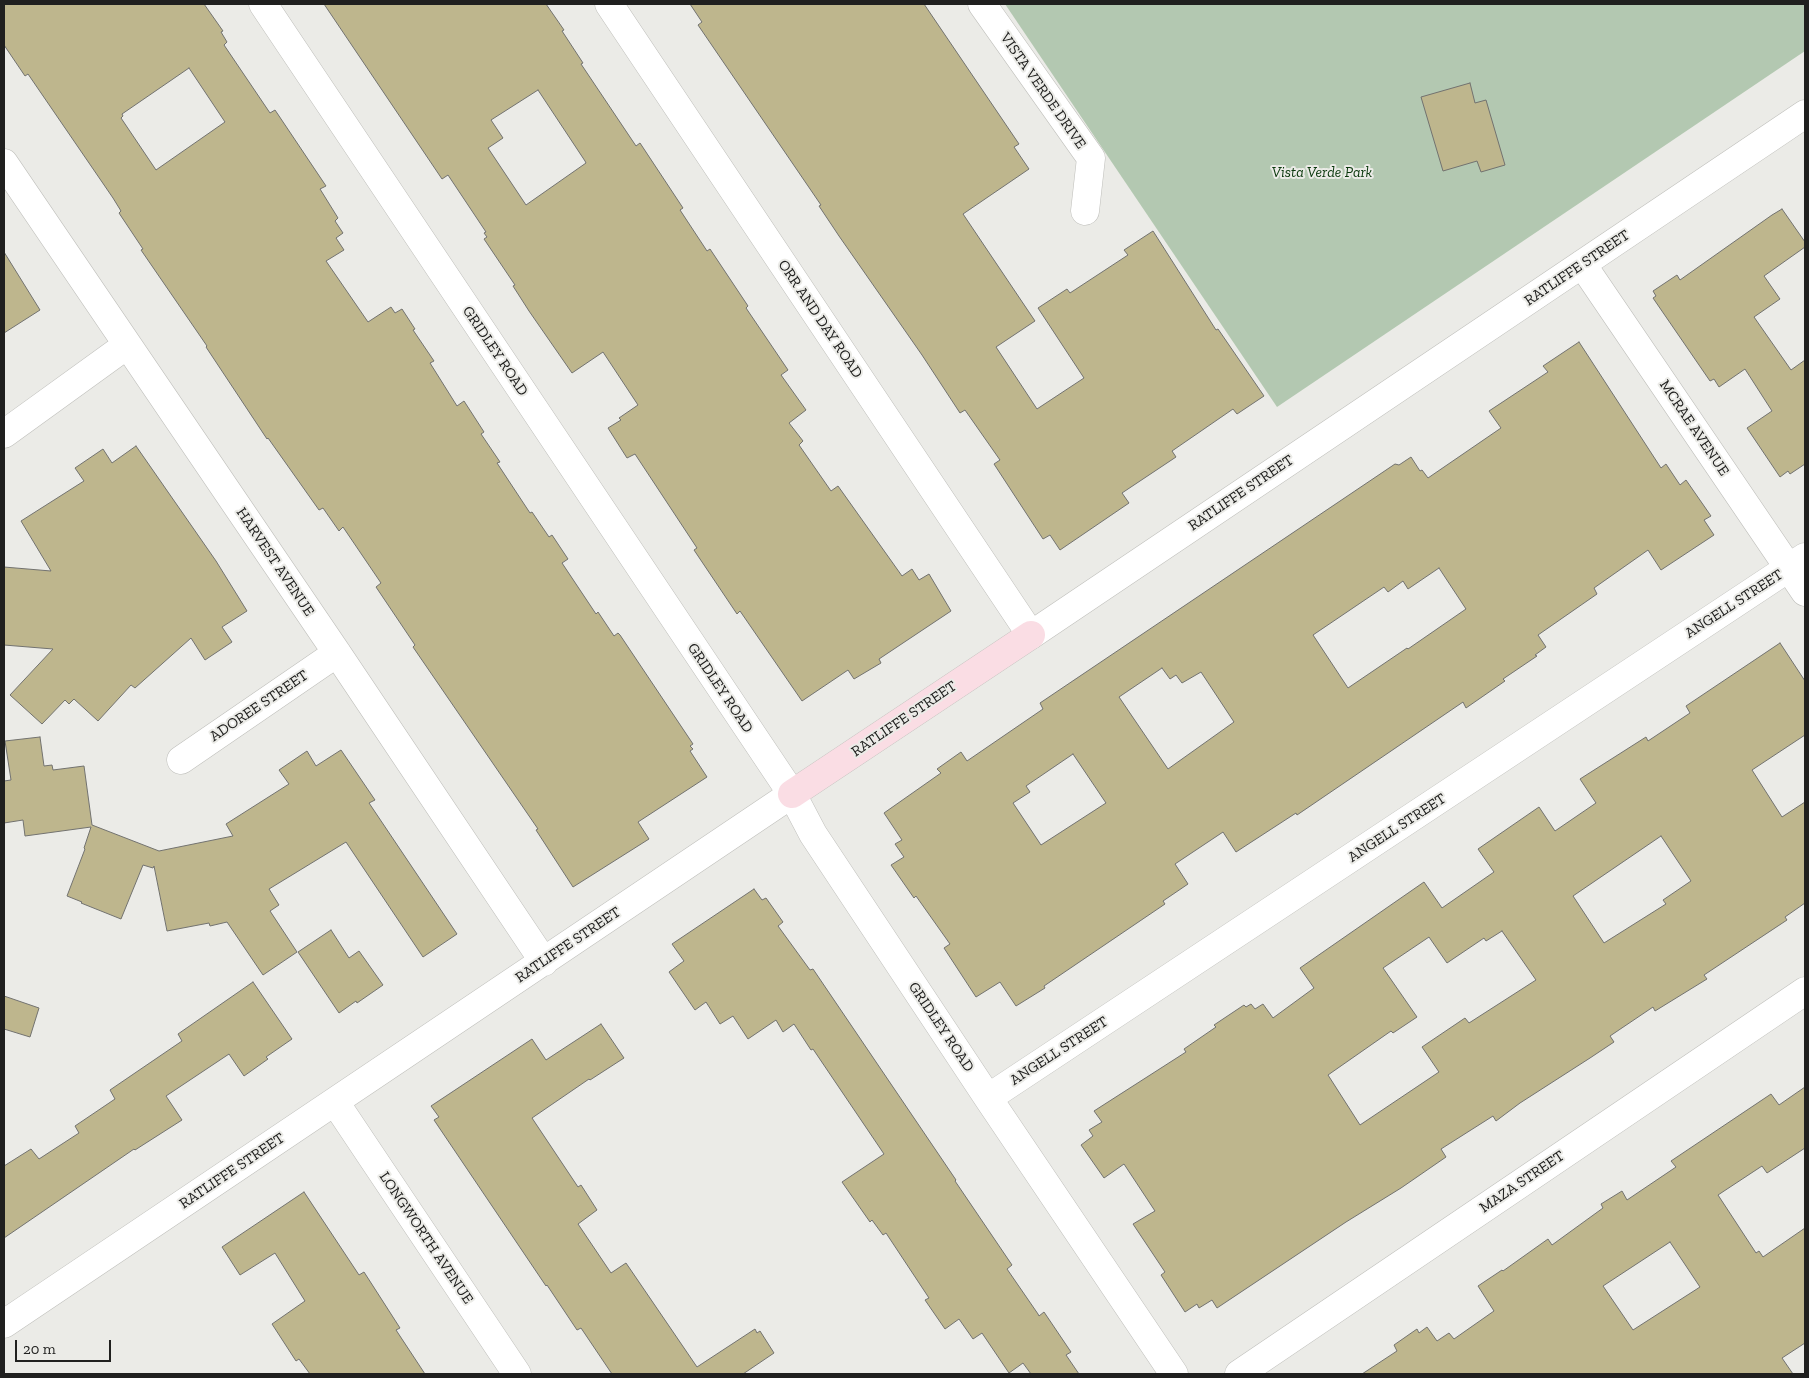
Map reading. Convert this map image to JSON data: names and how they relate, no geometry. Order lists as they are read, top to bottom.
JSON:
{
  "streets": {
    "street": [
      "VISTA VERDE DRIVE",
      "RATLIFFE STREET",
      "ORR AND DAY ROAD",
      "GRIDLEY ROAD",
      "MCRAE AVENUE",
      "HARVEST AVENUE",
      "ANGELL STREET",
      "ADOREE STREET",
      "MAZA STREET",
      "LONGWORTH AVENUE"
    ]
  },
  "crossings": [
    ["RATLIFFE STREET", "ORR AND DAY ROAD"],
    ["RATLIFFE STREET", "GRIDLEY ROAD"],
    ["RATLIFFE STREET", "MCRAE AVENUE"],
    ["RATLIFFE STREET", "HARVEST AVENUE"],
    ["RATLIFFE STREET", "LONGWORTH AVENUE"],
    ["GRIDLEY ROAD", "ANGELL STREET"],
    ["MCRAE AVENUE", "ANGELL STREET"],
    ["HARVEST AVENUE", "ADOREE STREET"]
  ],
  "parks": ["Vista Verde Park"],
  "scale_bar": "20 m"
}
